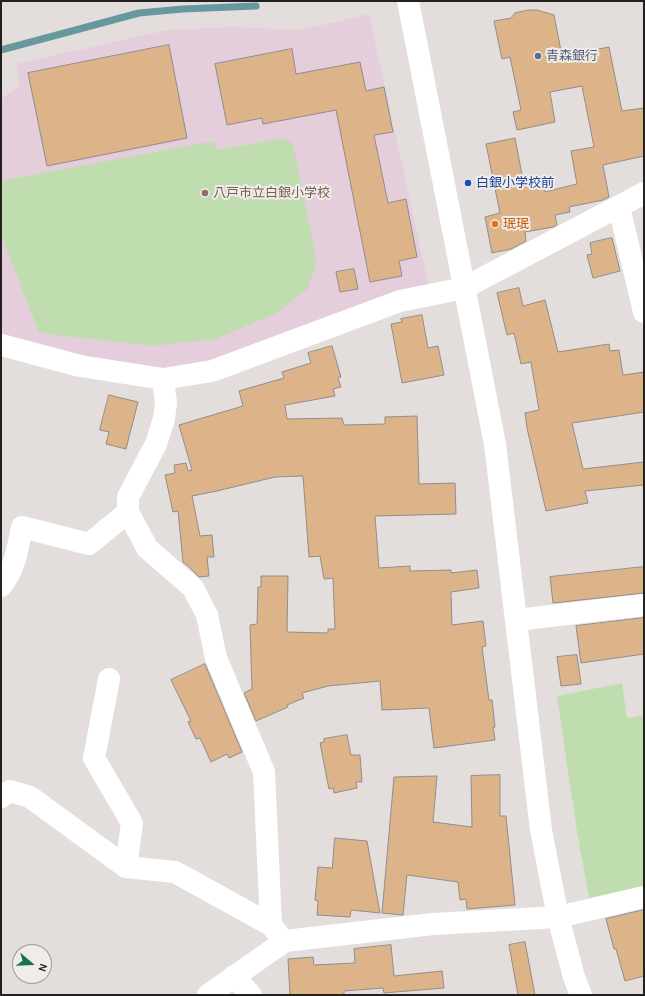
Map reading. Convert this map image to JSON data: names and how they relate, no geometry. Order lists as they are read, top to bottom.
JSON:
{
  "places": [
    "青森銀行",
    "白銀小学校前",
    "八戸市立白銀小学校",
    "珉珉"
  ],
  "north": "right"
}
